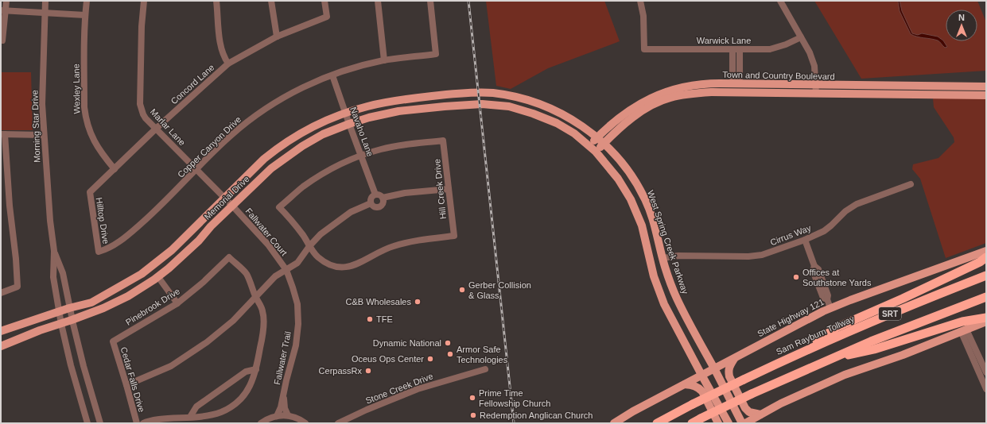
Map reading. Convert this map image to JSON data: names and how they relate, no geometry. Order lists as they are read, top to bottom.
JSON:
{
  "streets": {
    "highway": ["SRT", "Sam Rayburn Tollway"],
    "main road": [
      "Town and Country Boulevard",
      "Memorial Drive",
      "West Spring Creek Parkway",
      "State Highway 121"
    ],
    "street": [
      "Warwick Lane",
      "Concord Lane",
      "Wexley Lane",
      "Morning Star Drive",
      "Marlar Lane",
      "Navaho Lane",
      "Copper Canyon Drive",
      "Hill Creek Drive",
      "Hilltop Drive",
      "Fallwater Court",
      "Cirrus Way",
      "Pinebrook Drive",
      "Fallwater Trail",
      "Cedar Falls Drive",
      "Stone Creek Drive"
    ]
  },
  "crossings": [
    ["Town and Country Boulevard", "Memorial Drive"],
    ["Town and Country Boulevard", "West Spring Creek Parkway"],
    ["Concord Lane", "Wexley Lane"],
    ["Concord Lane", "Marlar Lane"],
    ["Concord Lane", "Hilltop Drive"],
    ["Morning Star Drive", "Memorial Drive"],
    ["Marlar Lane", "Copper Canyon Drive"],
    ["Marlar Lane", "Memorial Drive"],
    ["Marlar Lane", "Fallwater Court"],
    ["Navaho Lane", "Copper Canyon Drive"],
    ["Navaho Lane", "Hill Creek Drive"],
    ["Navaho Lane", "Memorial Drive"],
    ["Copper Canyon Drive", "Hilltop Drive"],
    ["Memorial Drive", "Fallwater Court"],
    ["Memorial Drive", "West Spring Creek Parkway"],
    ["Fallwater Court", "Fallwater Trail"],
    ["Cirrus Way", "West Spring Creek Parkway"],
    ["West Spring Creek Parkway", "State Highway 121"],
    ["Pinebrook Drive", "Cedar Falls Drive"]
  ],
  "places": [
    "Offices at Southstone Yards",
    "Gerber Collision & Glass",
    "C&B Wholesales",
    "TFE",
    "Dynamic National",
    "Armor Safe Technologies",
    "Oceus Ops Center",
    "CerpassRx",
    "Prime Time Fellowship Church",
    "Redemption Anglican Church"
  ],
  "north": "top"
}
